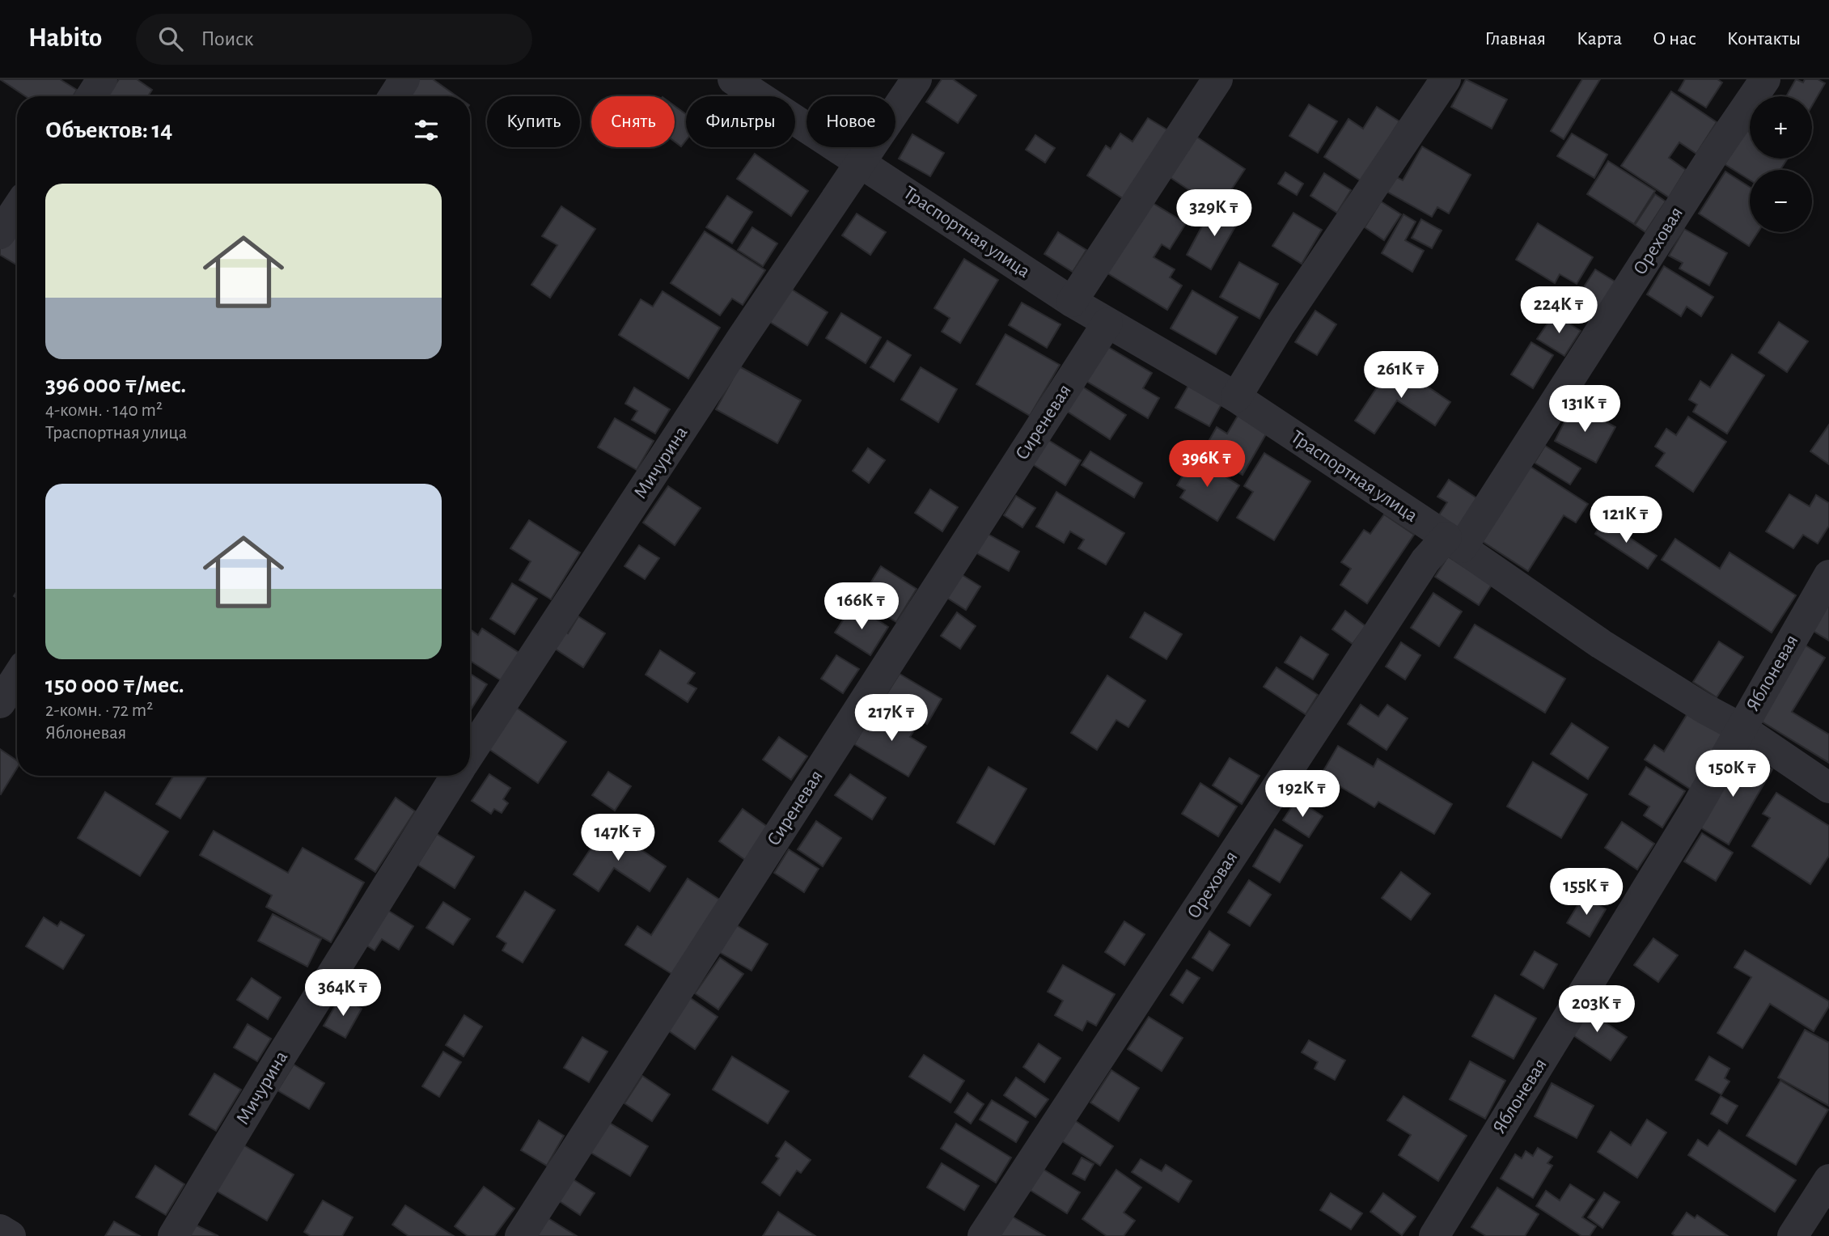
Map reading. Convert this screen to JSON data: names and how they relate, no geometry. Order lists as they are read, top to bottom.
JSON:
{
  "streets": {
    "street": [
      "Траспортная улица",
      "Ореховая",
      "Сиреневая",
      "Мичурина",
      "Яблоневая"
    ]
  },
  "crossings": [
    ["Траспортная улица", "Ореховая"],
    ["Траспортная улица", "Сиреневая"],
    ["Траспортная улица", "Мичурина"],
    ["Траспортная улица", "Яблоневая"]
  ],
  "page": {
    "header": "Habito",
    "search": "Поиск",
    "nav": [
      "Главная",
      "Карта",
      "О нас",
      "Контакты"
    ],
    "map_buttons": ["+", "−"],
    "chip": [
      "Купить",
      "Снять",
      "Фильтры",
      "Новое"
    ],
    "heading": "Объектов: 14",
    "list": [
      {
        "name": "396 000 ₸/мес.",
        "note": "4-комн. · 140 m² · Траспортная улица"
      },
      {
        "name": "150 000 ₸/мес.",
        "note": "2-комн. · 72 m² · Яблоневая"
      }
    ],
    "price": [
      "329K ₸",
      "224K ₸",
      "261K ₸",
      "131K ₸",
      "396K ₸",
      "121K ₸",
      "166K ₸",
      "217K ₸",
      "150K ₸",
      "192K ₸",
      "147K ₸",
      "155K ₸",
      "364K ₸",
      "203K ₸"
    ]
  }
}
